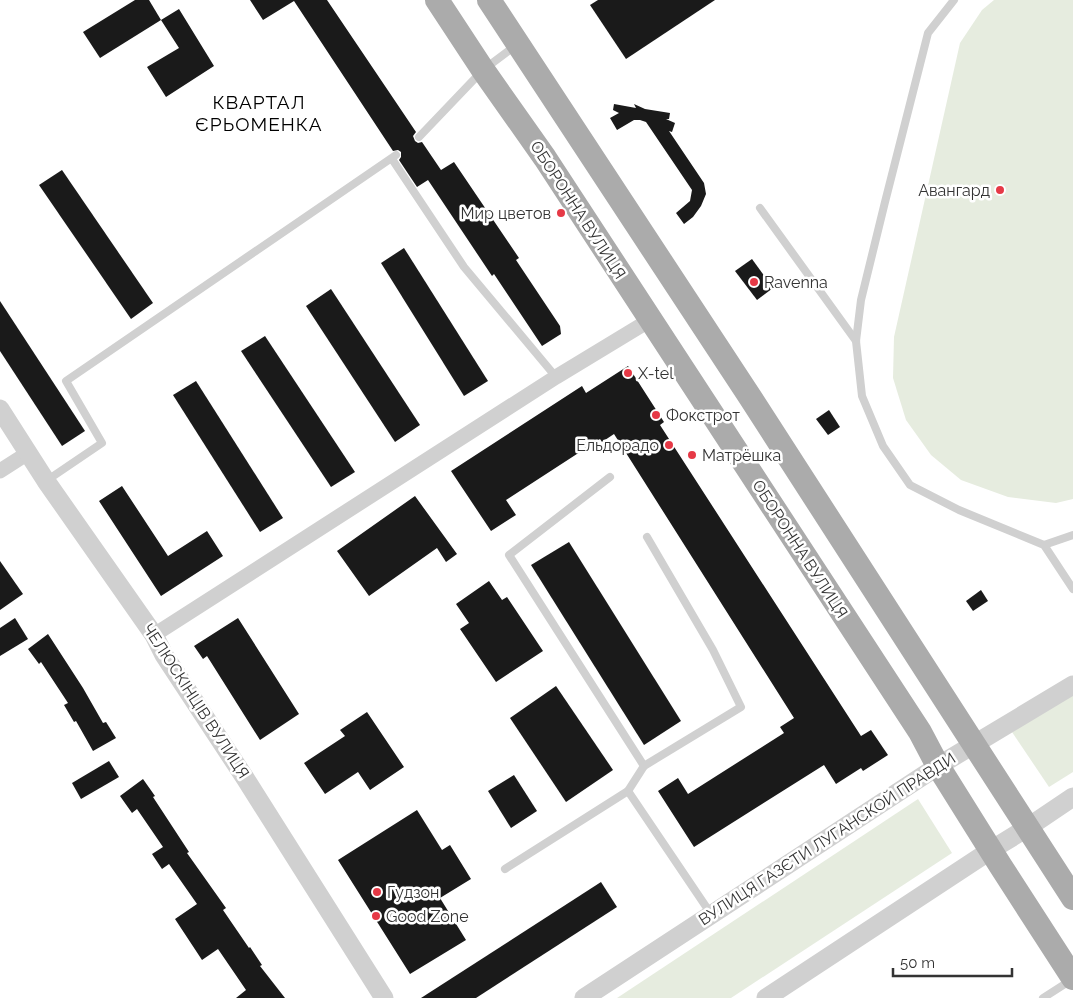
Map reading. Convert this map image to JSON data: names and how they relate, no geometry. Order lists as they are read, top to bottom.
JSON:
{
  "streets": {
    "main road": ["ОБОРОННА ВУЛИЦЯ"],
    "street": ["ЧЕЛЮСКІНЦІВ ВУЛИЦЯ", "ВУЛИЦЯ ГАЗЄТИ ЛУГАНСКОЙ ПРАВДИ"]
  },
  "crossings": [
    ["ОБОРОННА ВУЛИЦЯ", "ВУЛИЦЯ ГАЗЄТИ ЛУГАНСКОЙ ПРАВДИ"]
  ],
  "districts": ["КВАРТАЛ ЄРЬОМЕНКА"],
  "places": [
    "Авангард",
    "Мир цветов",
    "Ravenna",
    "X-tel",
    "Фокстрот",
    "Ельдорадо",
    "Матрёшка",
    "Гудзон",
    "Good Zone"
  ],
  "scale_bar": "50 m"
}
